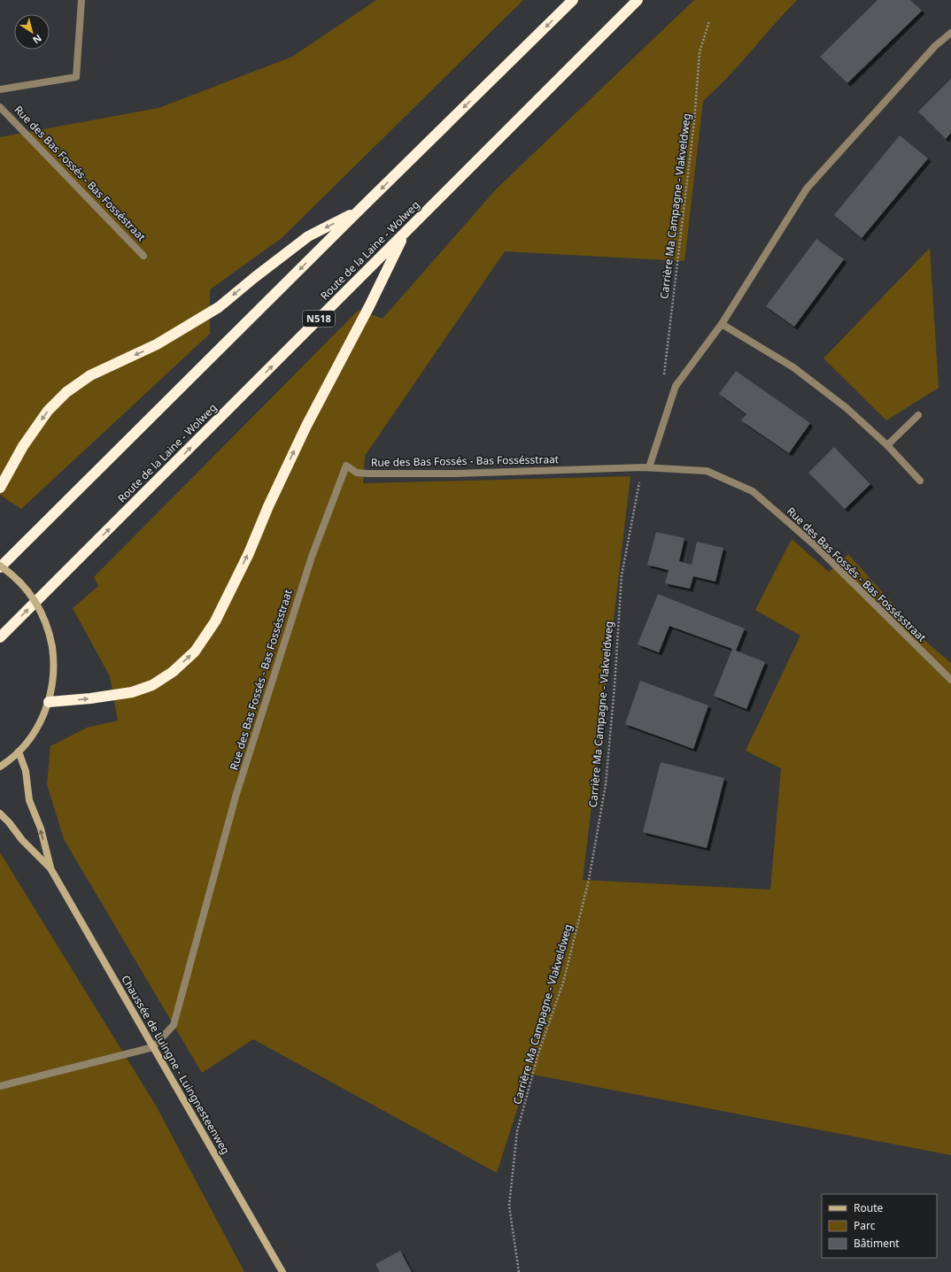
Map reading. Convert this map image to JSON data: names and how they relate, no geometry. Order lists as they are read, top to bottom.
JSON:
{
  "streets": {
    "highway": ["Route de la Laine - Wolweg", "N518"],
    "street": ["Rue des Bas Fossés - Bas Fosséstraat", "Rue des Bas Fossés - Bas Fossésstraat", "Chaussée de Luingne - Luingnesteenweg"],
    "path": ["Carrière Ma Campagne - Vlakveldweg"]
  },
  "crossings": [
    ["Carrière Ma Campagne - Vlakveldweg", "Rue des Bas Fossés - Bas Fossésstraat"],
    ["Rue des Bas Fossés - Bas Fossésstraat", "Chaussée de Luingne - Luingnesteenweg"]
  ],
  "legend": ["Route", "Parc", "Bâtiment"],
  "north": "bottom right"
}
